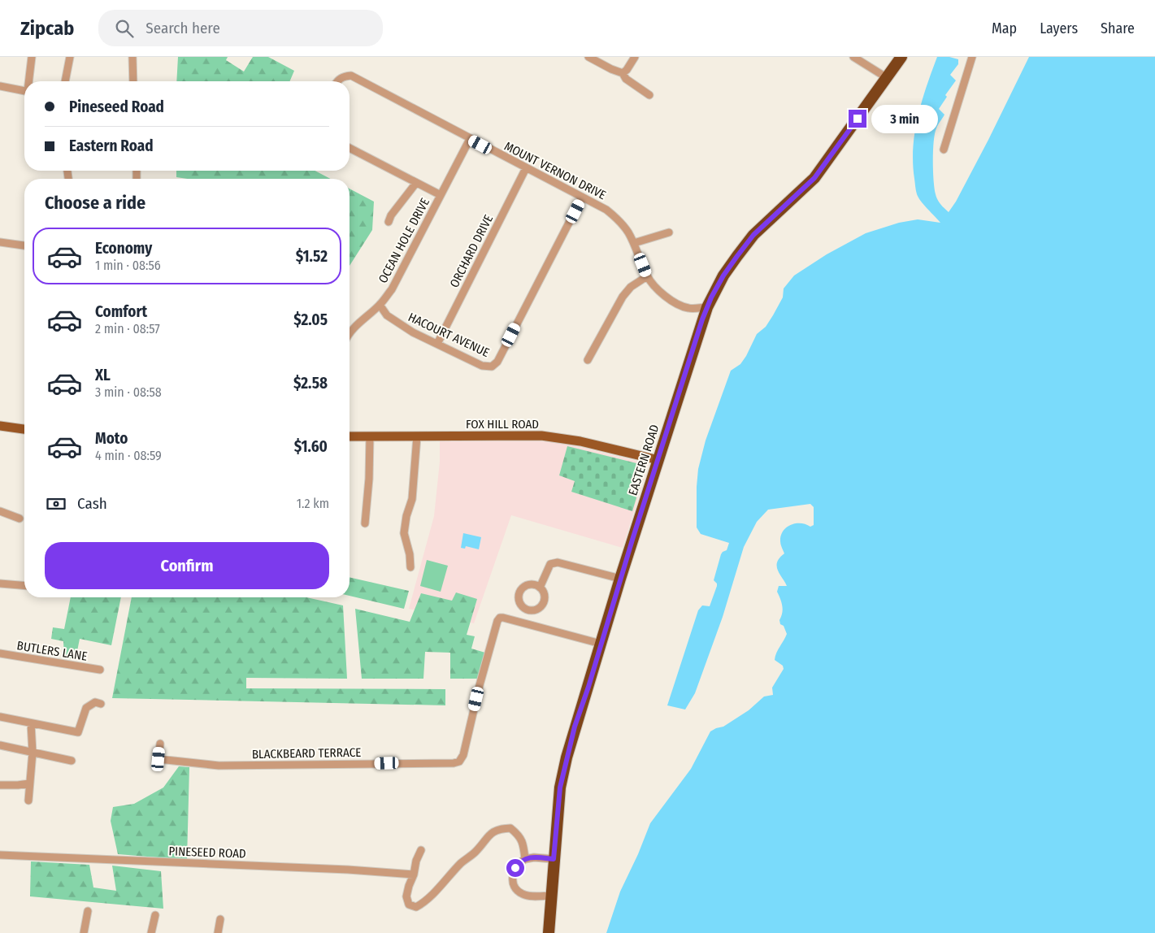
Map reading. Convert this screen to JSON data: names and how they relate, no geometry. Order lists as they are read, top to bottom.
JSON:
{
  "streets": {
    "highway": ["EASTERN ROAD"],
    "main road": ["FOX HILL ROAD"],
    "street": [
      "MOUNT VERNON DRIVE",
      "OCEAN HOLE DRIVE",
      "ORCHARD DRIVE",
      "HACOURT AVENUE",
      "BUTLERS LANE",
      "BLACKBEARD TERRACE",
      "PINESEED ROAD"
    ]
  },
  "crossings": [
    ["MOUNT VERNON DRIVE", "OCEAN HOLE DRIVE"],
    ["MOUNT VERNON DRIVE", "ORCHARD DRIVE"],
    ["MOUNT VERNON DRIVE", "HACOURT AVENUE"],
    ["OCEAN HOLE DRIVE", "HACOURT AVENUE"],
    ["ORCHARD DRIVE", "HACOURT AVENUE"],
    ["FOX HILL ROAD", "EASTERN ROAD"],
    ["EASTERN ROAD", "BLACKBEARD TERRACE"]
  ],
  "page": {
    "header": "Zipcab",
    "search": "Search here",
    "nav": ["Map", "Layers", "Share"],
    "banner": ["Pineseed Road", "Eastern Road"],
    "bubble": "3 min",
    "heading": "Choose a ride",
    "list": [
      {
        "name": "Economy",
        "note": "1 min · 08:56",
        "value": "$1.52"
      },
      {
        "name": "Comfort",
        "note": "2 min · 08:57",
        "value": "$2.05"
      },
      {
        "name": "XL",
        "note": "3 min · 08:58",
        "value": "$2.58"
      },
      {
        "name": "Moto",
        "note": "4 min · 08:59",
        "value": "$1.60"
      }
    ],
    "pay": ["Cash", "1.2 km"],
    "buttons": "Confirm"
  }
}
